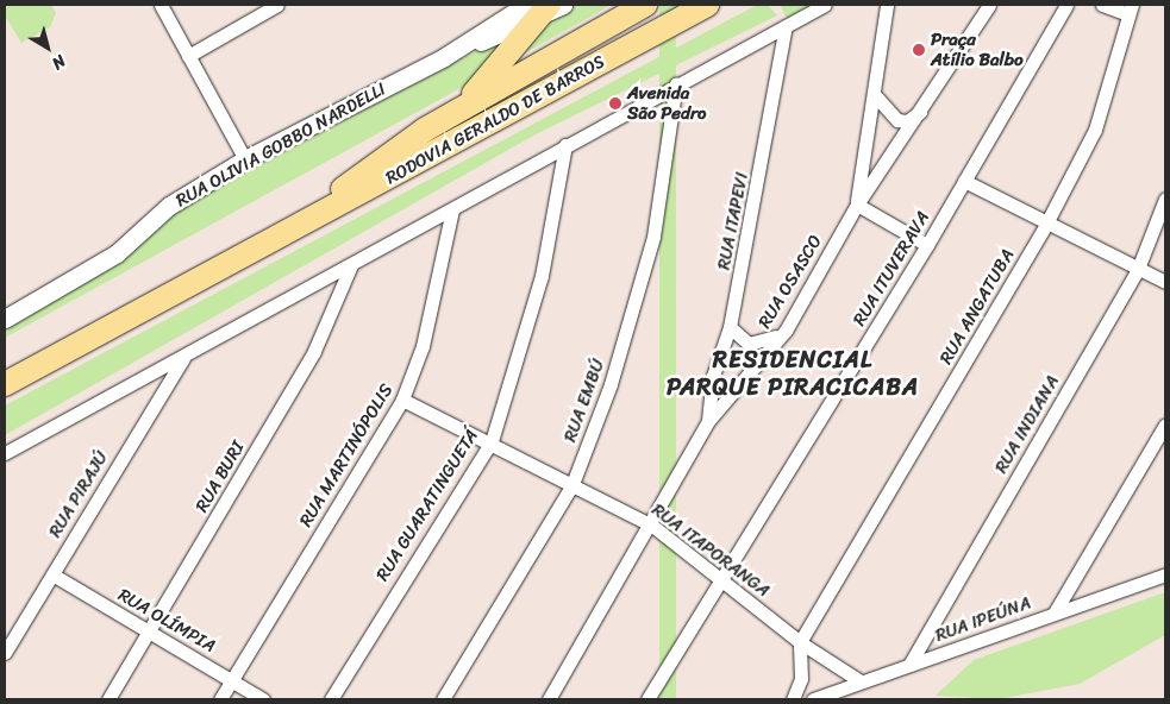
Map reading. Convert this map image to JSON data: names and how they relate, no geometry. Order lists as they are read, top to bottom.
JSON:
{
  "streets": {
    "highway": ["RODOVIA GERALDO DE BARROS"],
    "street": [
      "RUA OLIVIA GOBBO NARDELLI",
      "RUA ITAPEVI",
      "RUA ITUVERAVA",
      "RUA OSASCO",
      "RUA ANGATUBA",
      "RUA EMBÚ",
      "RUA INDIANA",
      "RUA MARTINÓPOLIS",
      "RUA BURI",
      "RUA PIRAJÚ",
      "RUA GUARATINGUETÁ",
      "RUA ITAPORANGA",
      "RUA IPEÚNA",
      "RUA OLÍMPIA"
    ]
  },
  "crossings": [
    ["RUA ITAPEVI", "RUA OSASCO"],
    ["RUA ITUVERAVA", "RUA ITAPORANGA"],
    ["RUA OSASCO", "RUA ITAPORANGA"],
    ["RUA ANGATUBA", "RUA ITAPORANGA"],
    ["RUA EMBÚ", "RUA ITAPORANGA"],
    ["RUA INDIANA", "RUA IPEÚNA"],
    ["RUA MARTINÓPOLIS", "RUA ITAPORANGA"],
    ["RUA MARTINÓPOLIS", "RUA OLÍMPIA"],
    ["RUA BURI", "RUA OLÍMPIA"],
    ["RUA PIRAJÚ", "RUA OLÍMPIA"],
    ["RUA GUARATINGUETÁ", "RUA ITAPORANGA"],
    ["RUA ITAPORANGA", "RUA IPEÚNA"]
  ],
  "districts": ["RESIDENCIAL PARQUE PIRACICABA"],
  "places": ["Praça Atílio Balbo", "Avenida São Pedro"],
  "north": "bottom right"
}
